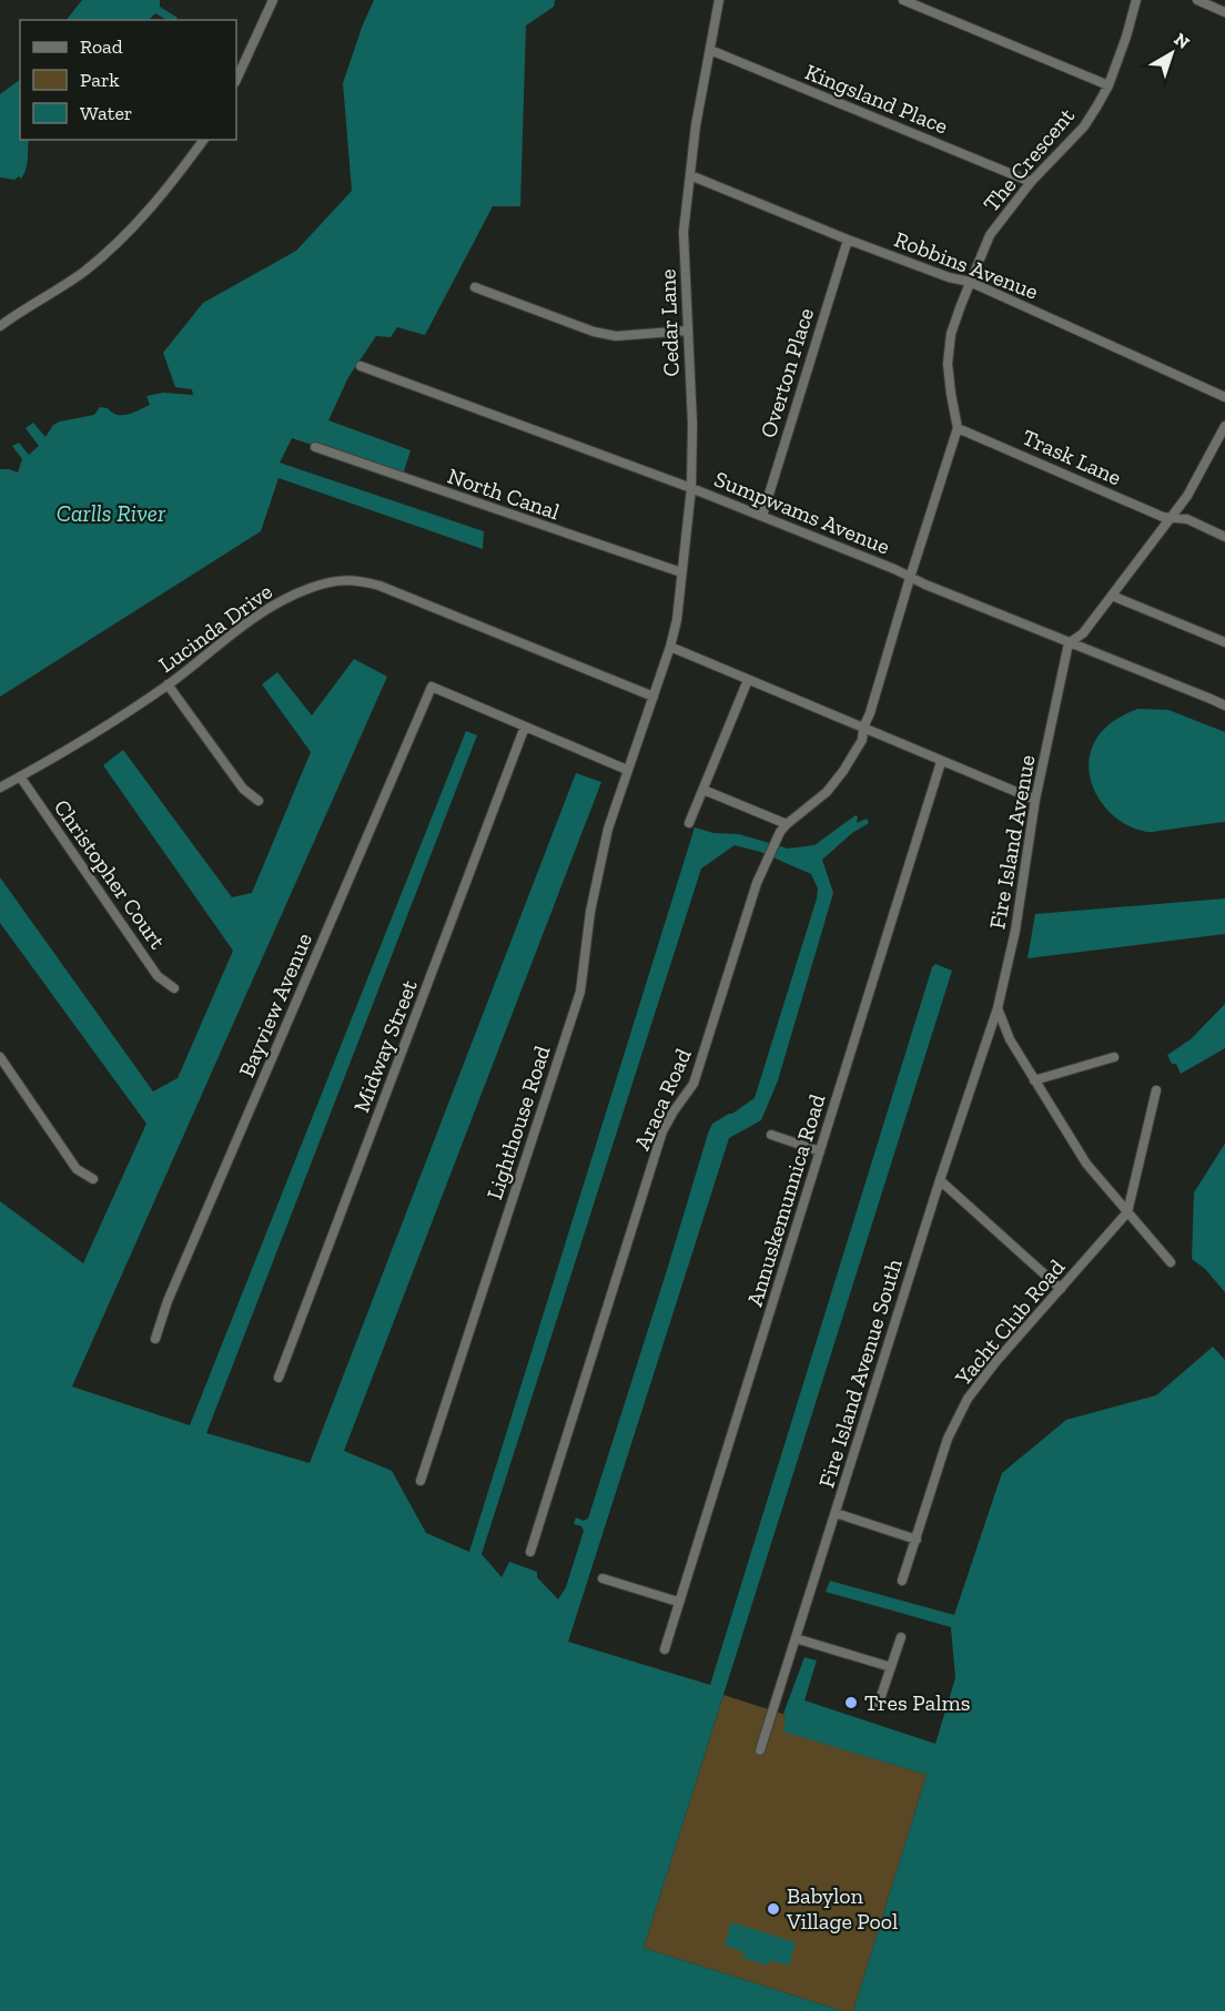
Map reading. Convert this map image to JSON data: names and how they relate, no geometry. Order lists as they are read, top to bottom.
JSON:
{
  "streets": {
    "street": [
      "Kingsland Place",
      "The Crescent",
      "Robbins Avenue",
      "Cedar Lane",
      "Overton Place",
      "Trask Lane",
      "North Canal",
      "Sumpwams Avenue",
      "Lucinda Drive",
      "Fire Island Avenue",
      "Christopher Court",
      "Bayview Avenue",
      "Midway Street",
      "Araca Road",
      "Lighthouse Road",
      "Annuskemunnica Road",
      "Yacht Club Road",
      "Fire Island Avenue South"
    ]
  },
  "crossings": [
    ["Kingsland Place", "The Crescent"],
    ["Kingsland Place", "Cedar Lane"],
    ["The Crescent", "Robbins Avenue"],
    ["The Crescent", "Trask Lane"],
    ["Robbins Avenue", "Cedar Lane"],
    ["Robbins Avenue", "Overton Place"],
    ["Cedar Lane", "North Canal"],
    ["Cedar Lane", "Sumpwams Avenue"],
    ["Cedar Lane", "Lucinda Drive"],
    ["Cedar Lane", "Lighthouse Road"],
    ["Overton Place", "Sumpwams Avenue"],
    ["Sumpwams Avenue", "Fire Island Avenue"],
    ["Lucinda Drive", "Christopher Court"],
    ["Fire Island Avenue", "Fire Island Avenue South"],
    ["Bayview Avenue", "Midway Street"]
  ],
  "water": ["Carlls River"],
  "places": ["Tres Palms", "Babylon Village Pool"],
  "legend": ["Road", "Park", "Water"],
  "north": "top right"
}
